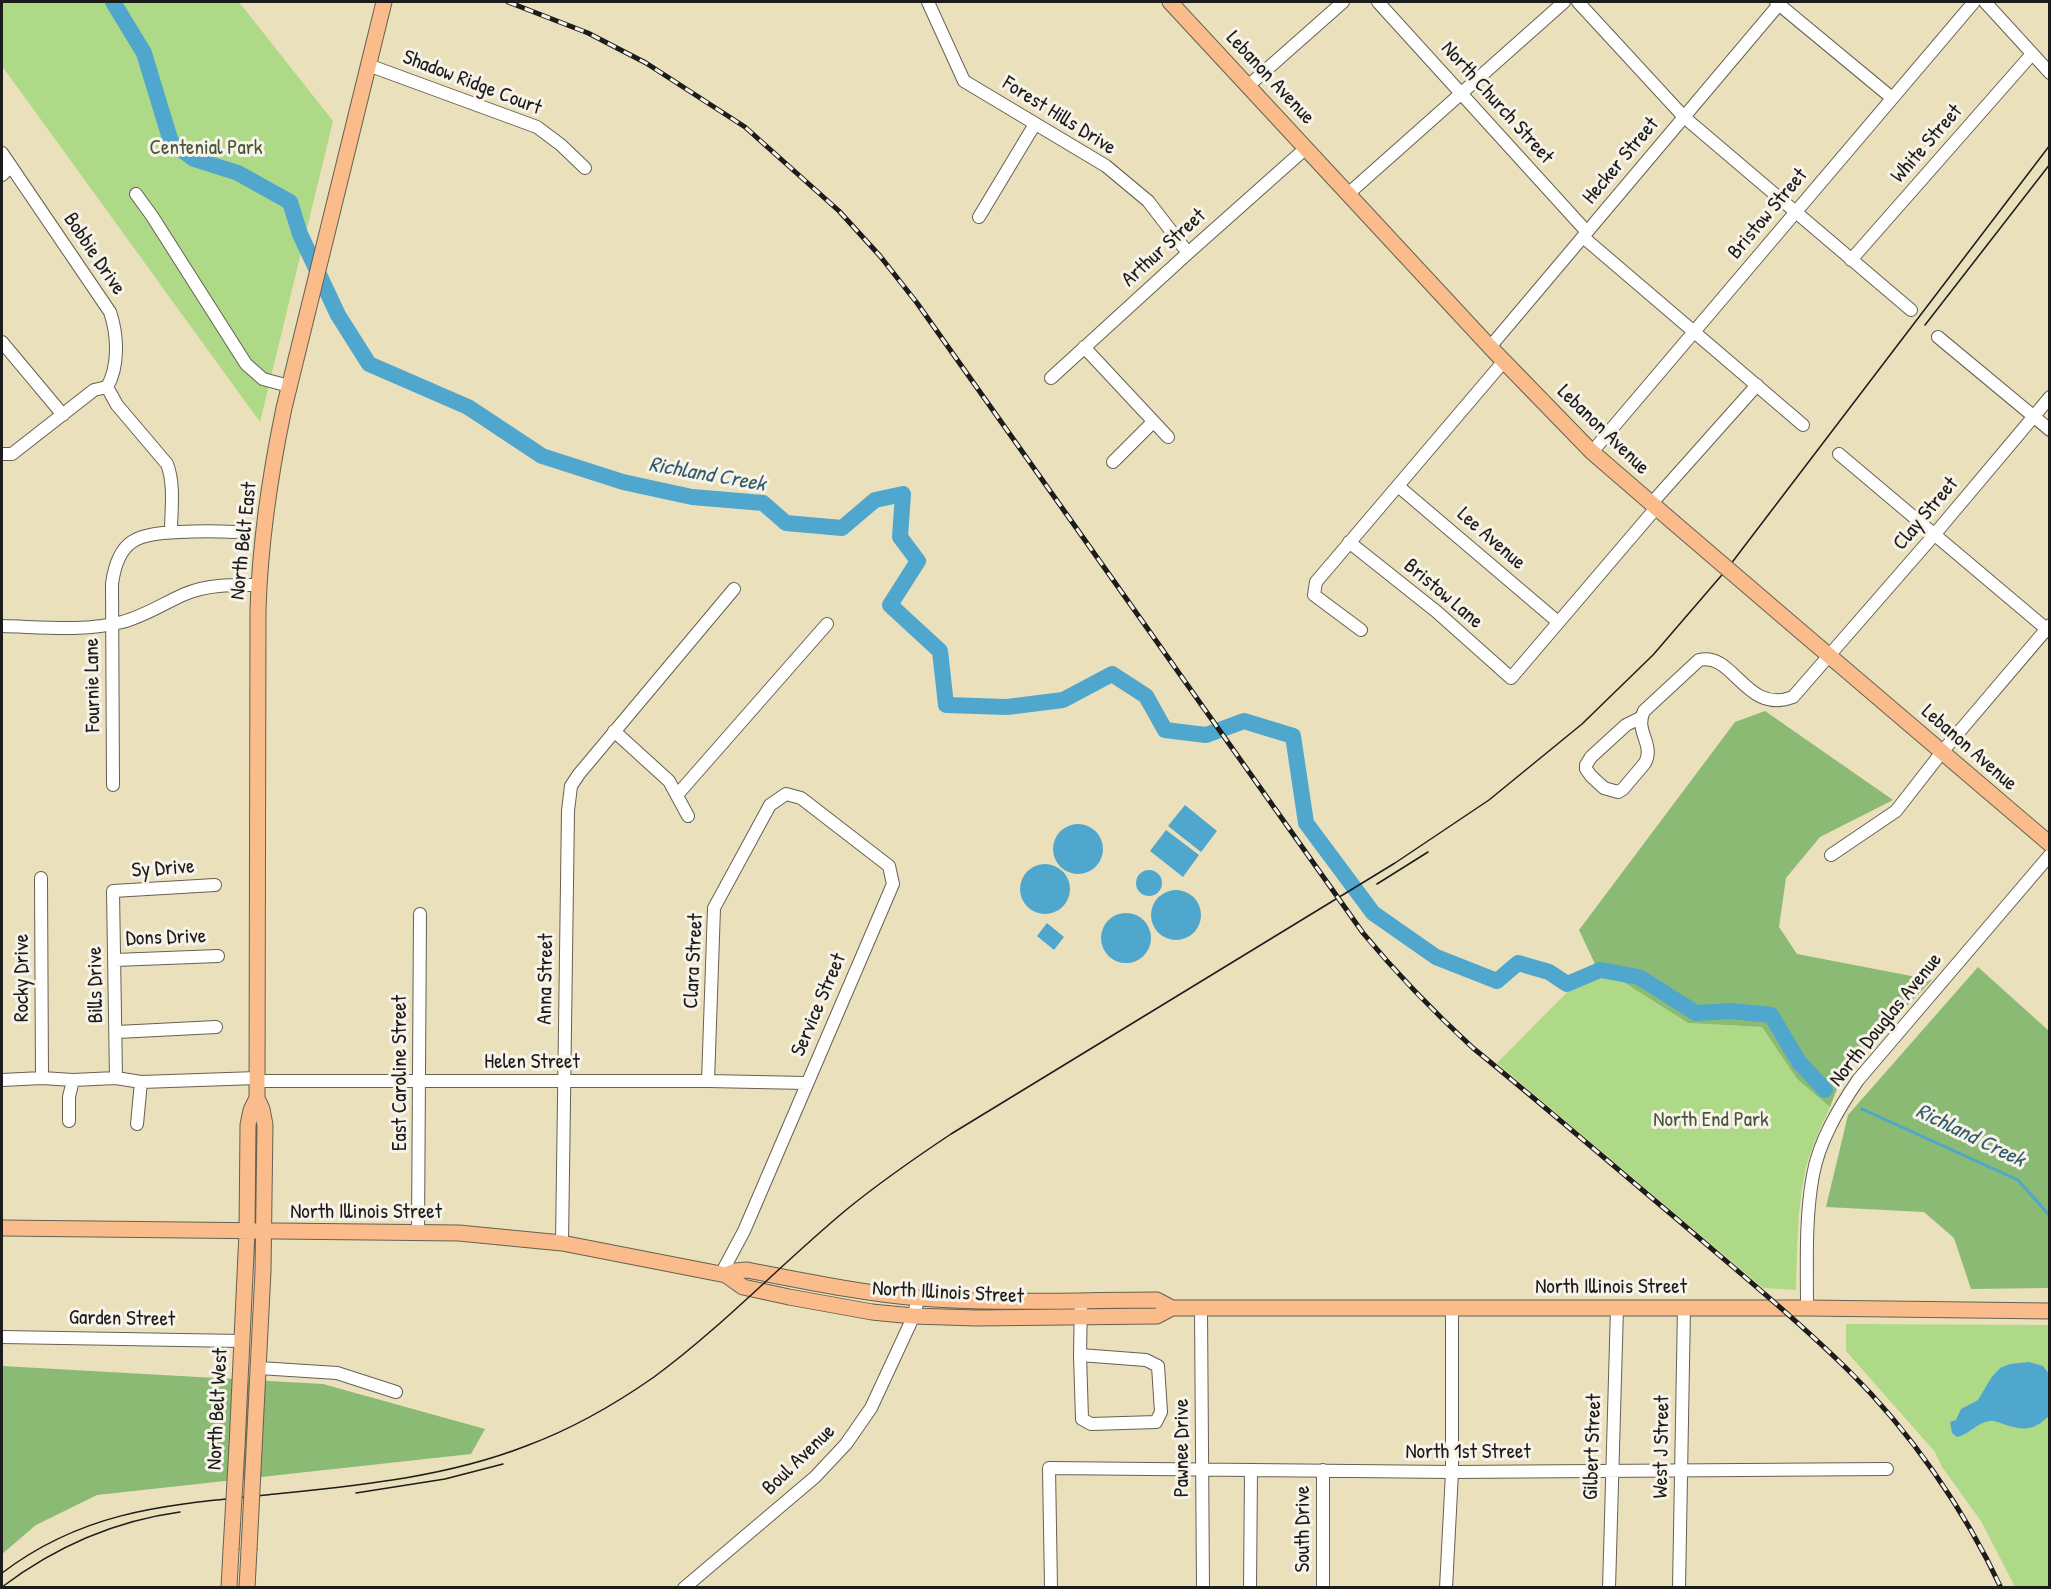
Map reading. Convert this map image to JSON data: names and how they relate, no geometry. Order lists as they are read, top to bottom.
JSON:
{
  "streets": {
    "main road": [
      "Lebanon Avenue",
      "North Belt East",
      "North Illinois Street",
      "North Belt West"
    ],
    "street": [
      "Shadow Ridge Court",
      "North Church Street",
      "Forest Hills Drive",
      "White Street",
      "Hecker Street",
      "Bristow Street",
      "Arthur Street",
      "Bobbie Drive",
      "Clay Street",
      "Lee Avenue",
      "Bristow Lane",
      "Fournie Lane",
      "Sy Drive",
      "Dons Drive",
      "Clara Street",
      "Rocky Drive",
      "Anna Street",
      "Bills Drive",
      "Service Street",
      "North Douglas Avenue",
      "Helen Street",
      "East Caroline Street",
      "Garden Street",
      "Gilbert Street",
      "West J Street",
      "Pawnee Drive",
      "North 1st Street",
      "Boul Avenue",
      "South Drive"
    ]
  },
  "crossings": [
    ["Lebanon Avenue", "Hecker Street"],
    ["Lebanon Avenue", "Bristow Street"],
    ["Lebanon Avenue", "Arthur Street"],
    ["Lebanon Avenue", "Clay Street"],
    ["Shadow Ridge Court", "North Belt East"],
    ["North Church Street", "Hecker Street"],
    ["North Church Street", "Bristow Street"],
    ["Forest Hills Drive", "Arthur Street"],
    ["Lee Avenue", "Bristow Lane"],
    ["North Belt East", "Helen Street"],
    ["North Belt East", "North Illinois Street"],
    ["North Belt East", "North Belt West"],
    ["Sy Drive", "Bills Drive"],
    ["Dons Drive", "Bills Drive"],
    ["Clara Street", "Service Street"],
    ["Clara Street", "Helen Street"],
    ["Rocky Drive", "Helen Street"],
    ["Anna Street", "Helen Street"],
    ["Anna Street", "North Illinois Street"],
    ["Bills Drive", "Helen Street"],
    ["Service Street", "Helen Street"],
    ["Service Street", "North Illinois Street"],
    ["North Douglas Avenue", "North Illinois Street"],
    ["Helen Street", "East Caroline Street"],
    ["East Caroline Street", "North Illinois Street"],
    ["North Illinois Street", "North Belt West"],
    ["North Illinois Street", "Gilbert Street"],
    ["North Illinois Street", "West J Street"],
    ["North Illinois Street", "Pawnee Drive"],
    ["North Illinois Street", "Boul Avenue"],
    ["Garden Street", "North Belt West"],
    ["Gilbert Street", "North 1st Street"],
    ["West J Street", "North 1st Street"],
    ["Pawnee Drive", "North 1st Street"],
    ["North 1st Street", "South Drive"]
  ],
  "water": ["Richland Creek"],
  "parks": ["Centenial Park", "North End Park"]
}
